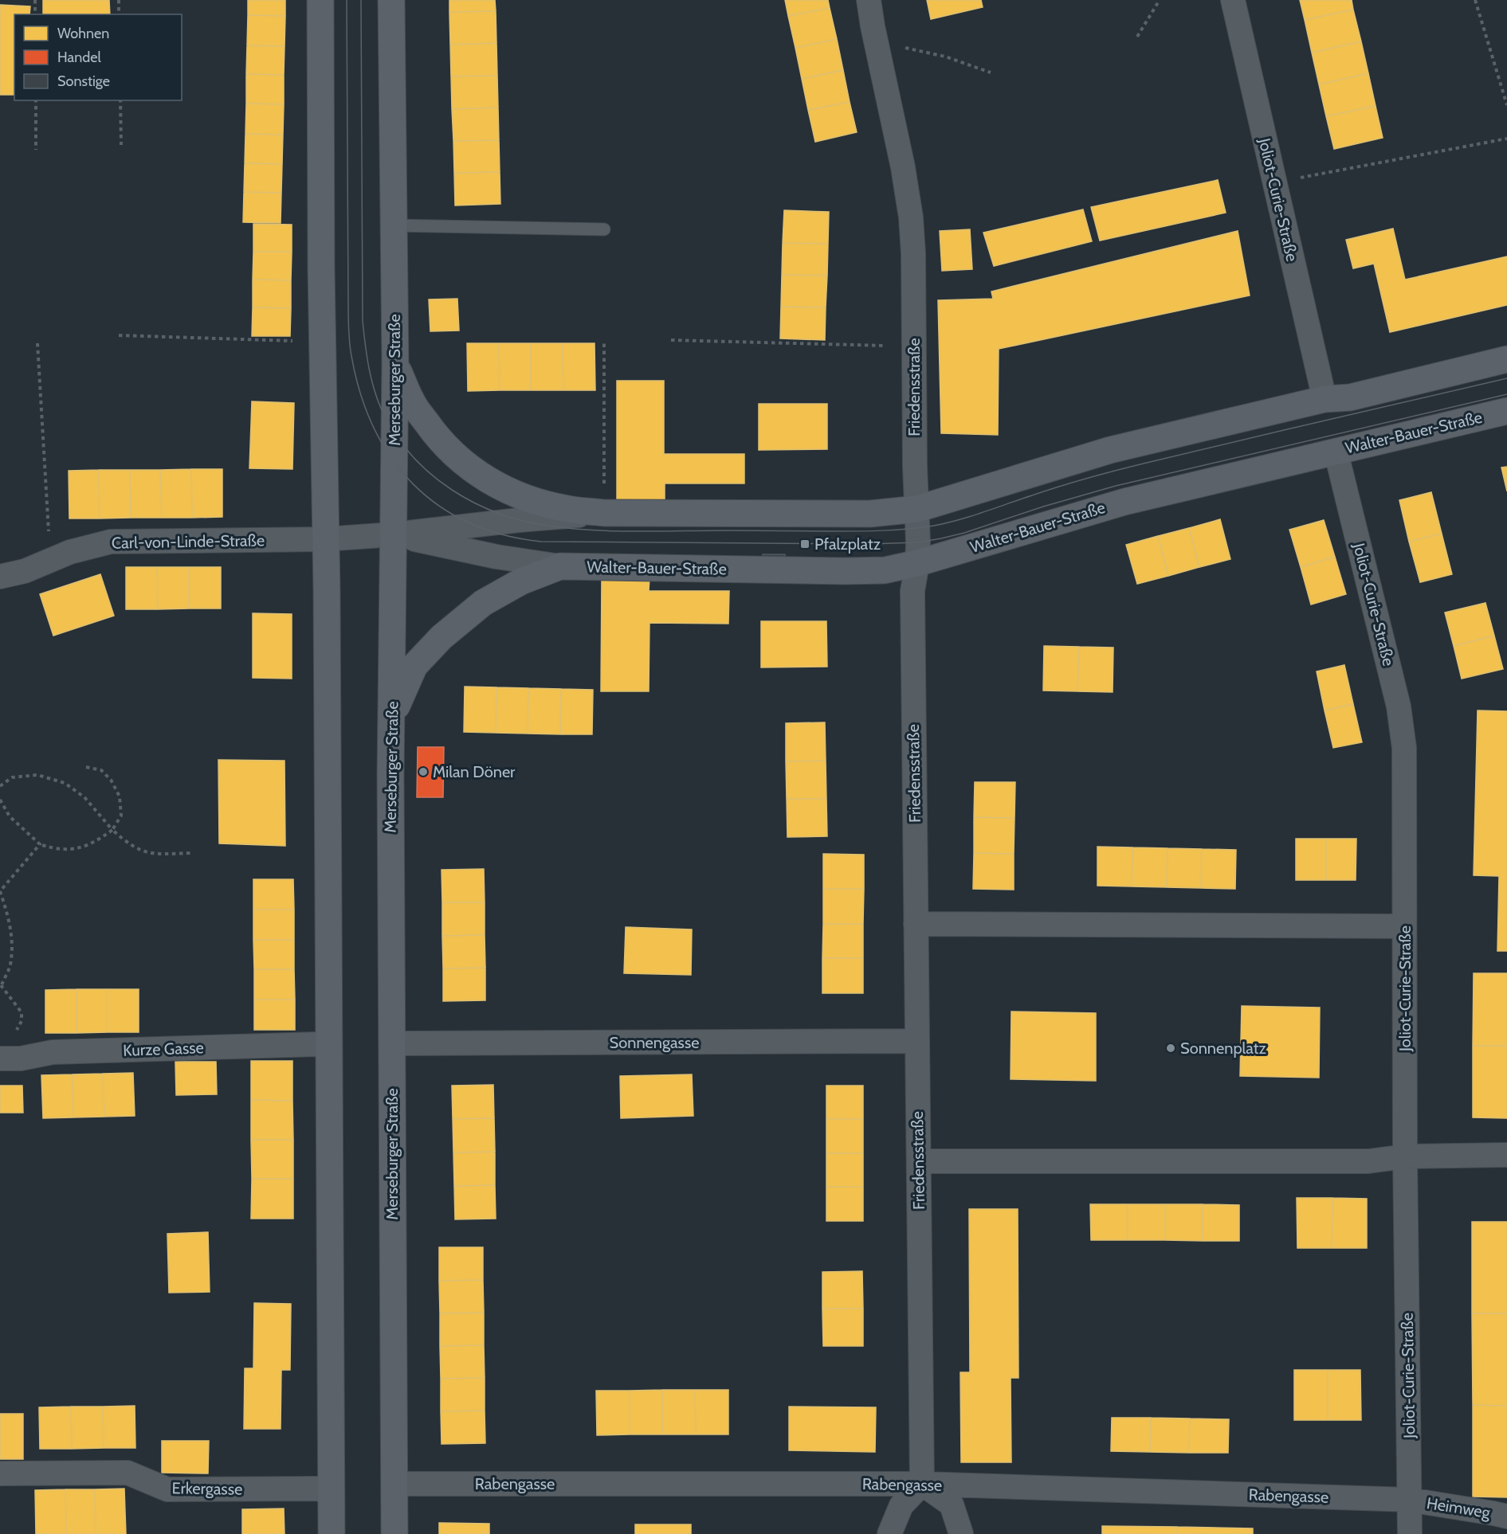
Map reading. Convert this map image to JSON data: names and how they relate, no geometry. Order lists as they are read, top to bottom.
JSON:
{
  "streets": {
    "street": [
      "Joliot-Curie-Straße",
      "Merseburger Straße",
      "Friedensstraße",
      "Walter-Bauer-Straße",
      "Carl-von-Linde-Straße",
      "Sonnengasse",
      "Kurze Gasse",
      "Rabengasse",
      "Erkergasse",
      "Heimweg"
    ]
  },
  "crossings": [
    ["Joliot-Curie-Straße", "Walter-Bauer-Straße"],
    ["Joliot-Curie-Straße", "Rabengasse"],
    ["Joliot-Curie-Straße", "Heimweg"],
    ["Merseburger Straße", "Sonnengasse"],
    ["Merseburger Straße", "Rabengasse"],
    ["Friedensstraße", "Walter-Bauer-Straße"],
    ["Friedensstraße", "Sonnengasse"],
    ["Friedensstraße", "Rabengasse"],
    ["Rabengasse", "Heimweg"]
  ],
  "places": {
    "transit": ["Pfalzplatz"],
    "other": ["Milan Döner", "Sonnenplatz"]
  },
  "legend": ["Wohnen", "Handel", "Sonstige"]
}
